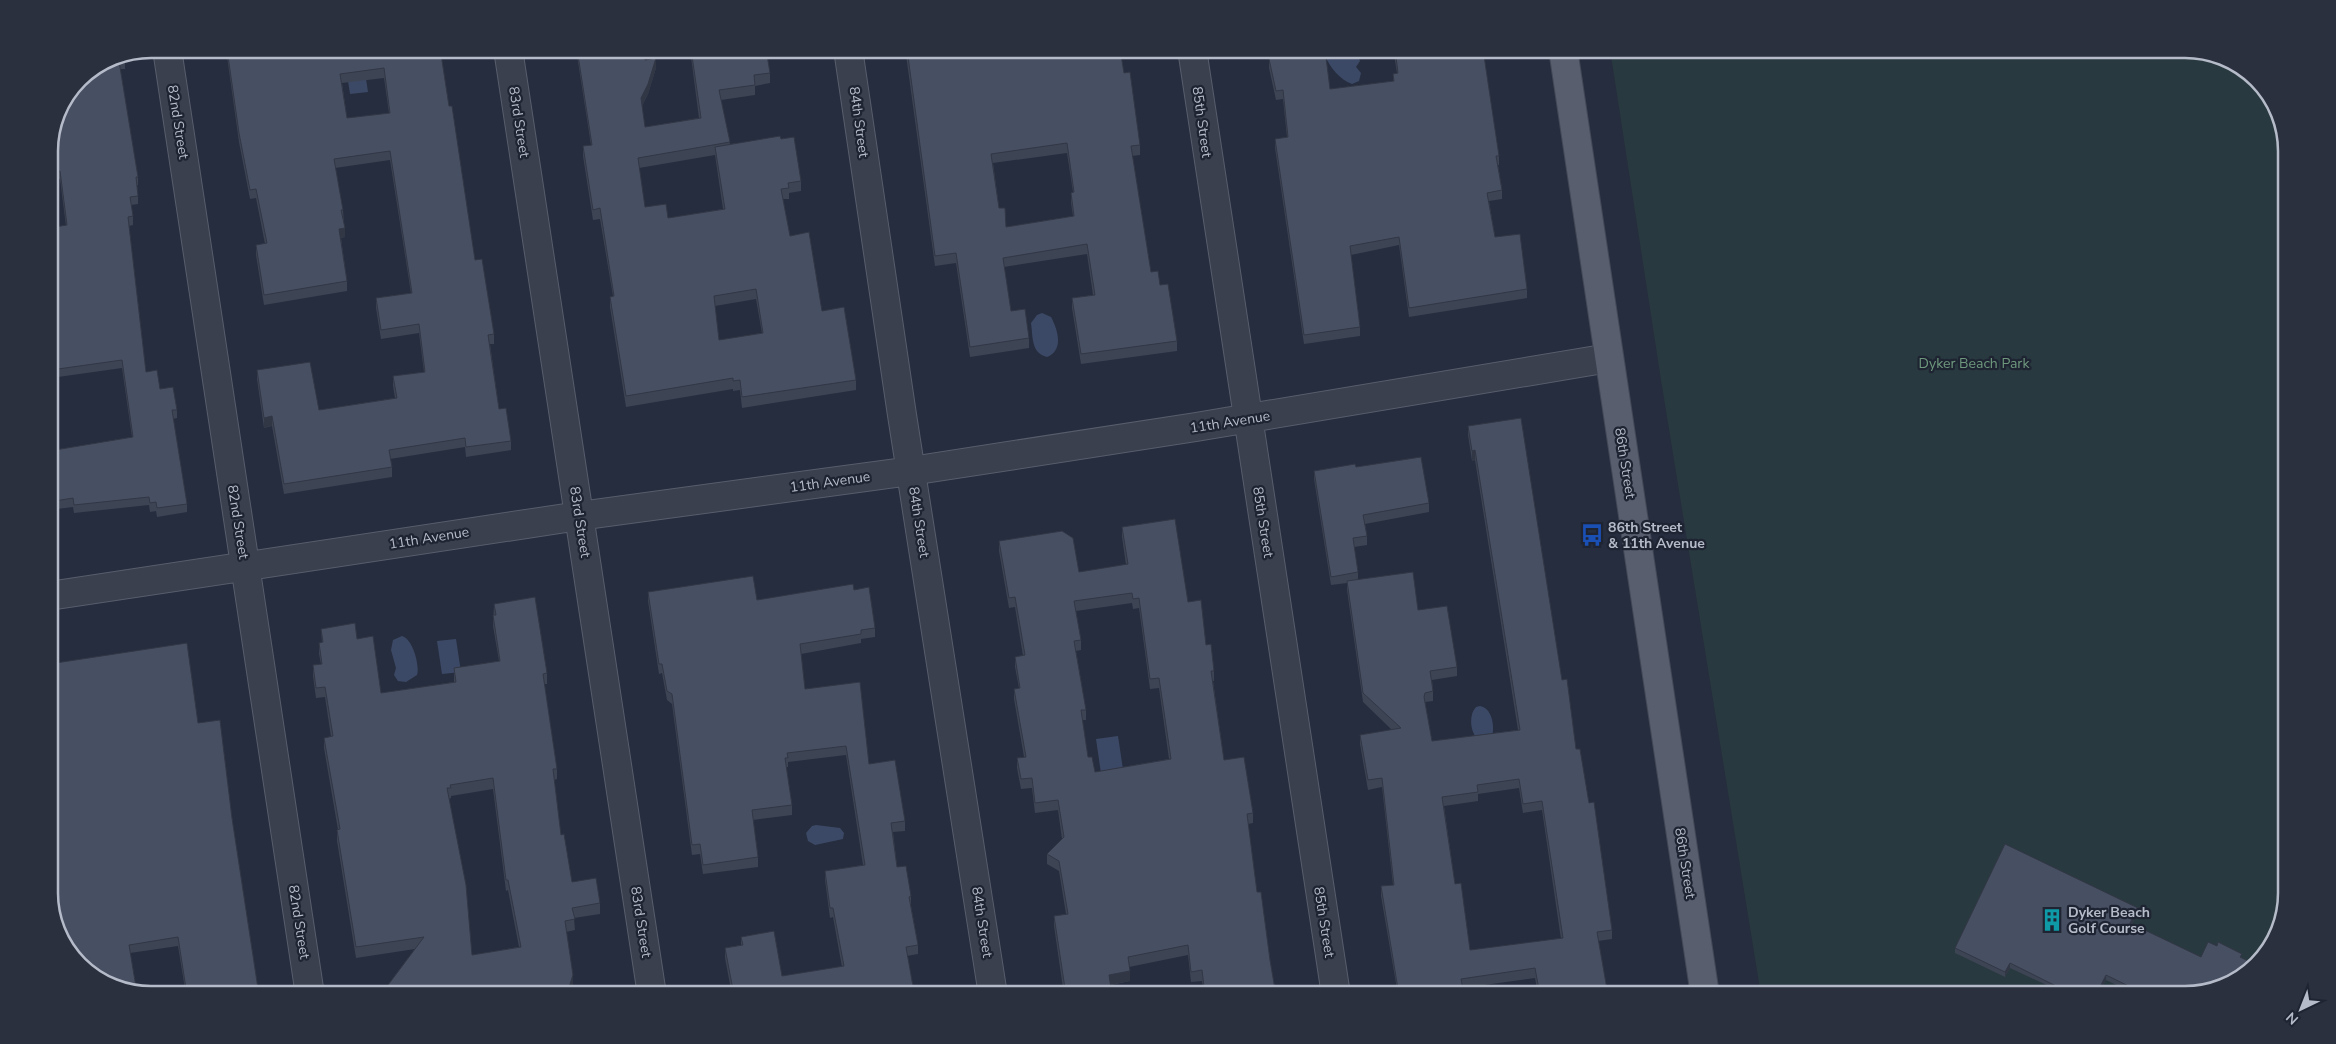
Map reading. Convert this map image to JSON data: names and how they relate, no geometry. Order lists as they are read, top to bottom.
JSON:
{
  "streets": {
    "main road": ["86th Street"],
    "street": [
      "82nd Street",
      "83rd Street",
      "84th Street",
      "85th Street",
      "11th Avenue"
    ]
  },
  "crossings": [
    ["82nd Street", "11th Avenue"],
    ["83rd Street", "11th Avenue"],
    ["84th Street", "11th Avenue"],
    ["85th Street", "11th Avenue"],
    ["11th Avenue", "86th Street"]
  ],
  "parks": ["Dyker Beach Park"],
  "places": {
    "bus stop": ["86th Street & 11th Avenue"],
    "building": ["Dyker Beach Golf Course"]
  },
  "north": "bottom left"
}
